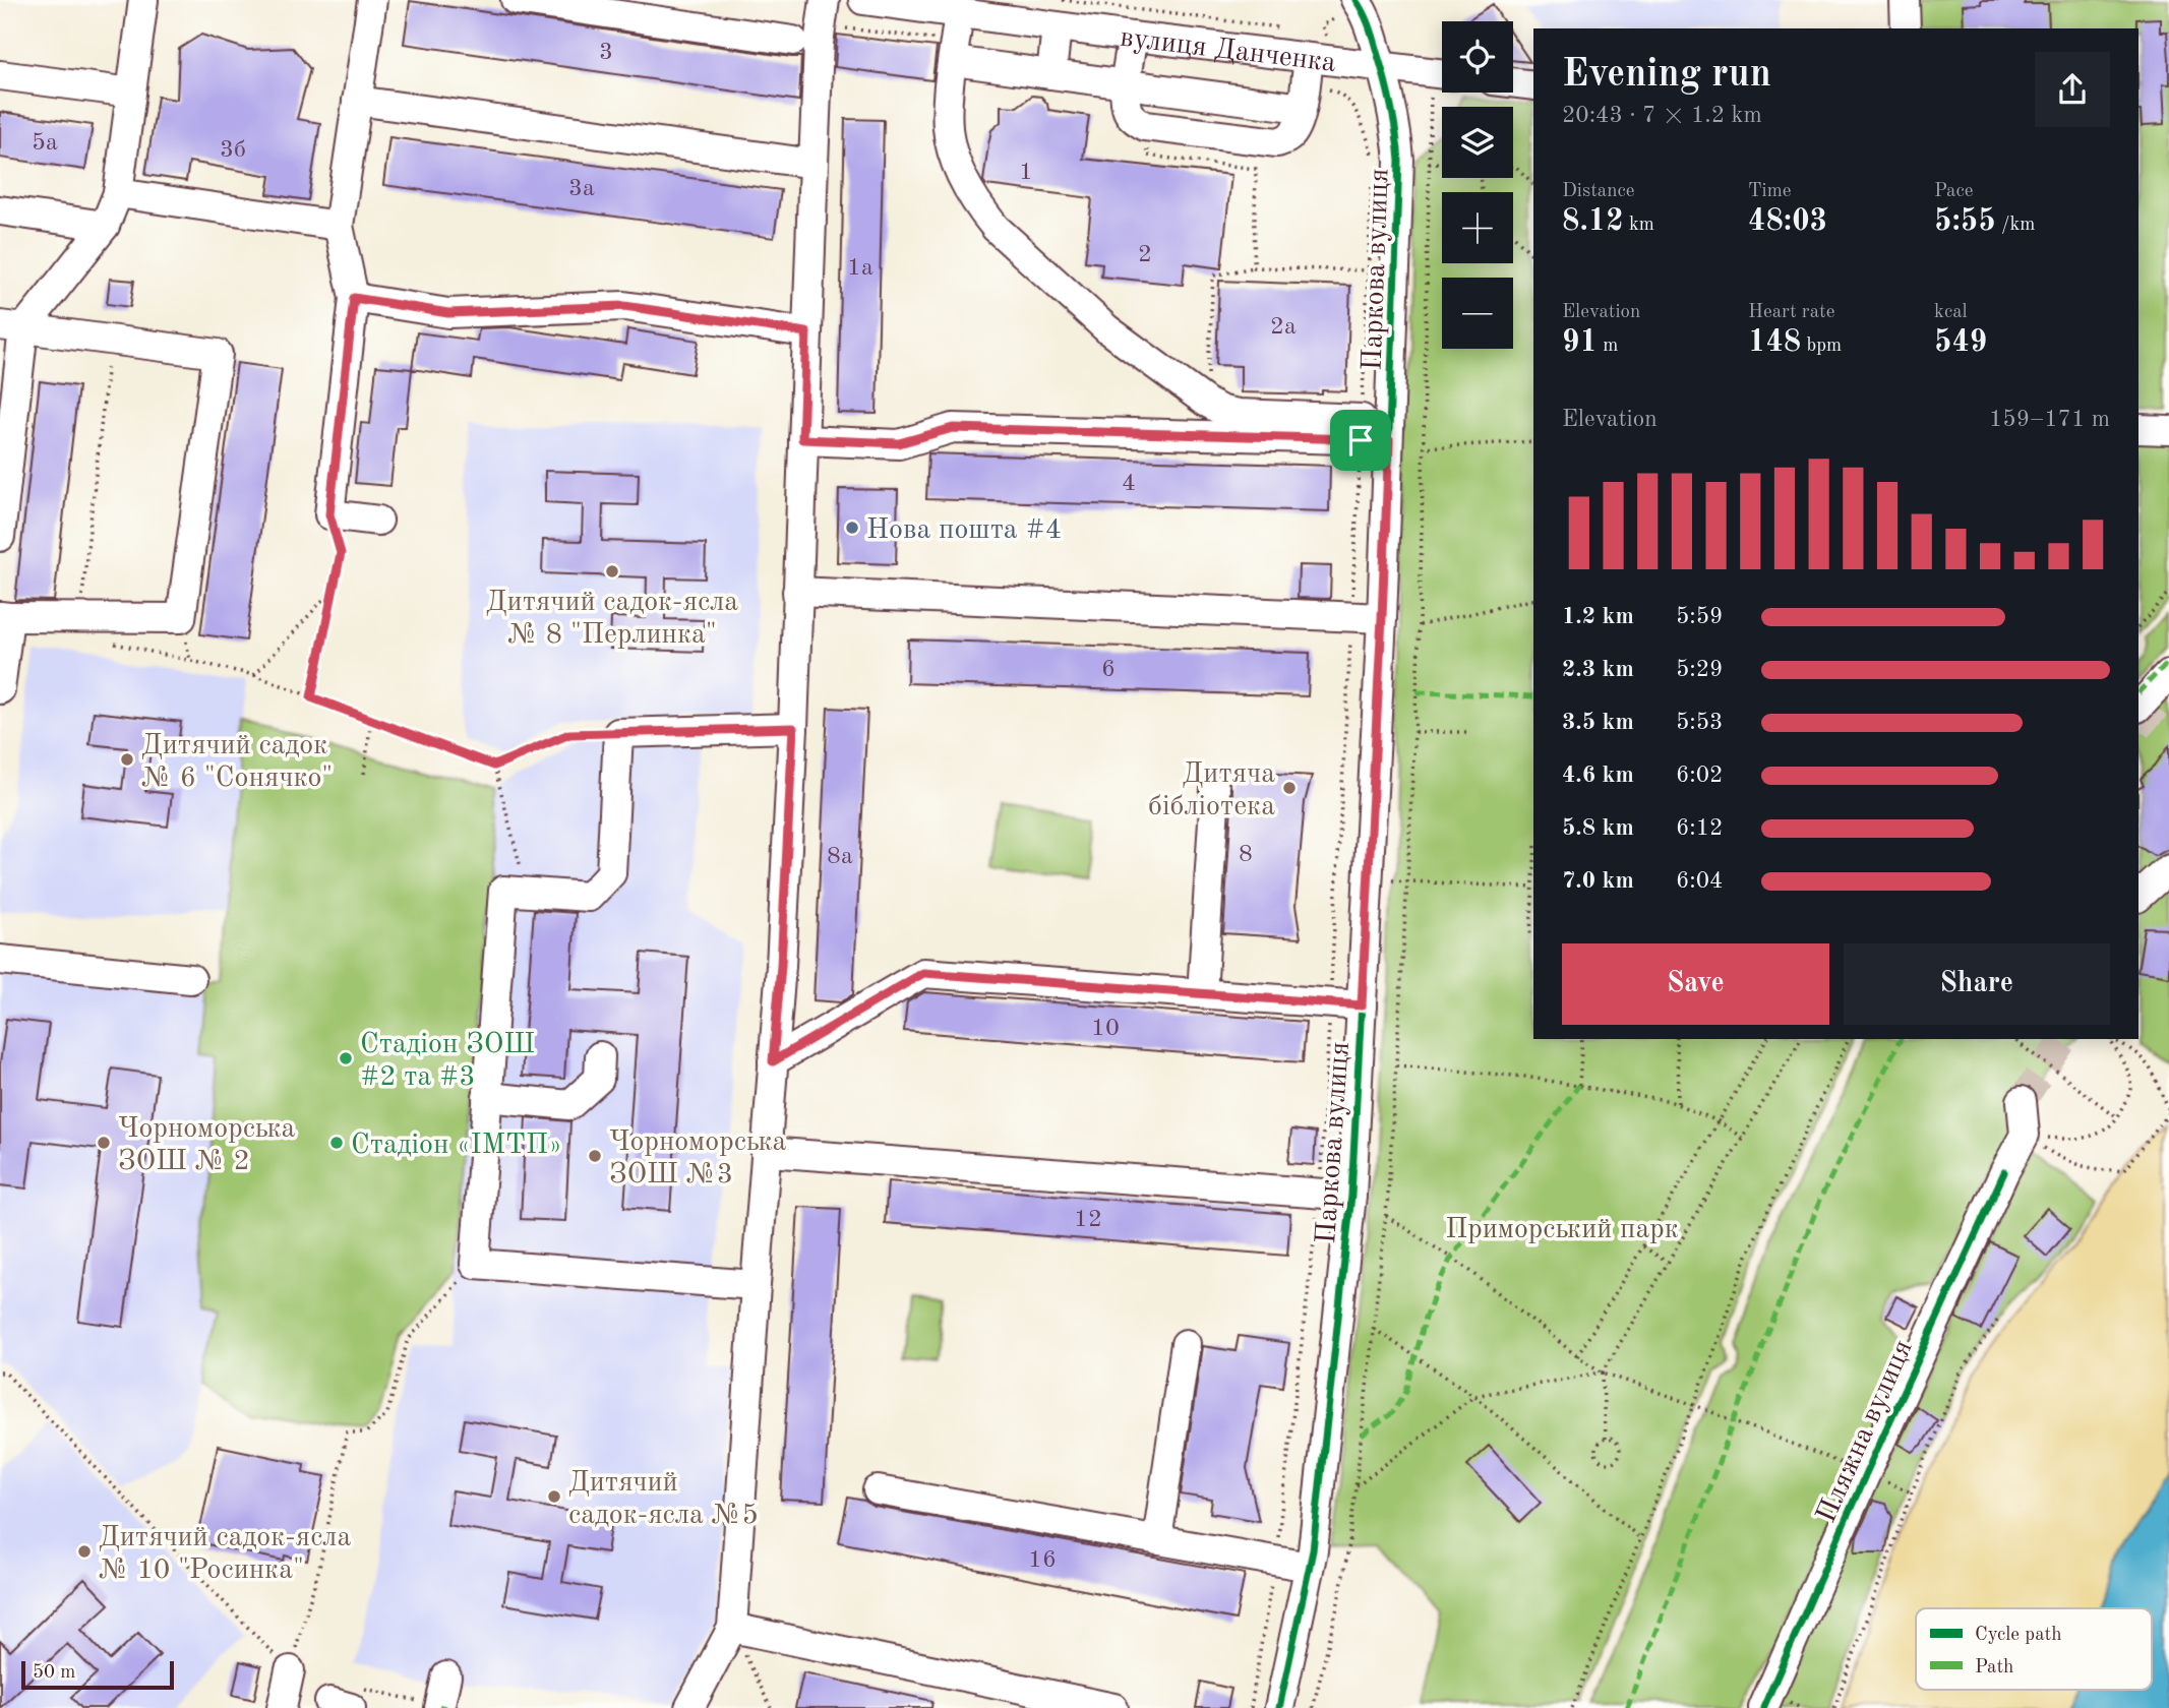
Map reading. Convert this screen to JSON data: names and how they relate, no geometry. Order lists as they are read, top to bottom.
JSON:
{
  "streets": {
    "street": ["вулиця Данченка", "Паркова вулиця", "Пляжна вулиця"]
  },
  "crossings": [
    ["вулиця Данченка", "Паркова вулиця"]
  ],
  "parks": ["Приморський парк"],
  "places": [
    "Нова пошта #4",
    "Дитячий садок-ясла № 8 \"Перлинка\"",
    "Дитячий садок № 6 \"Сонячко\"",
    "Дитяча бібліотека",
    "Стадіон ЗОШ #2 та #3",
    "Чорноморська ЗОШ № 2",
    "Стадіон «ІМТП»",
    "Чорноморська ЗОШ №3",
    "Дитячий садок-ясла №5",
    "Дитячий садок-ясла № 10 \"Росинка\""
  ],
  "house_numbers": [
    "3",
    "5а",
    "3б",
    "1",
    "3а",
    "2",
    "1а",
    "2а",
    "4",
    "6",
    "8",
    "8а",
    "10",
    "12",
    "16"
  ],
  "legend": ["Cycle path", "Path"],
  "scale_bar": "50 m",
  "page": {
    "map_buttons": ["+", "−"],
    "heading": ["Evening run", "20:43 · 7 × 1.2 km"],
    "stats": [
      ["Distance", "8.12 km"],
      ["Time", "48:03"],
      ["Pace", "5:55 /km"],
      ["Elevation", "91 m"],
      ["Heart rate", "148 bpm"],
      ["kcal", "549"]
    ],
    "chart": ["Elevation", "159–171 m"],
    "list": [
      {
        "name": "1.2 km",
        "note": "5:59"
      },
      {
        "name": "2.3 km",
        "note": "5:29"
      },
      {
        "name": "3.5 km",
        "note": "5:53"
      },
      {
        "name": "4.6 km",
        "note": "6:02"
      },
      {
        "name": "5.8 km",
        "note": "6:12"
      },
      {
        "name": "7.0 km",
        "note": "6:04"
      }
    ],
    "buttons": ["Save", "Share"],
    "scale": "50 m"
  }
}
